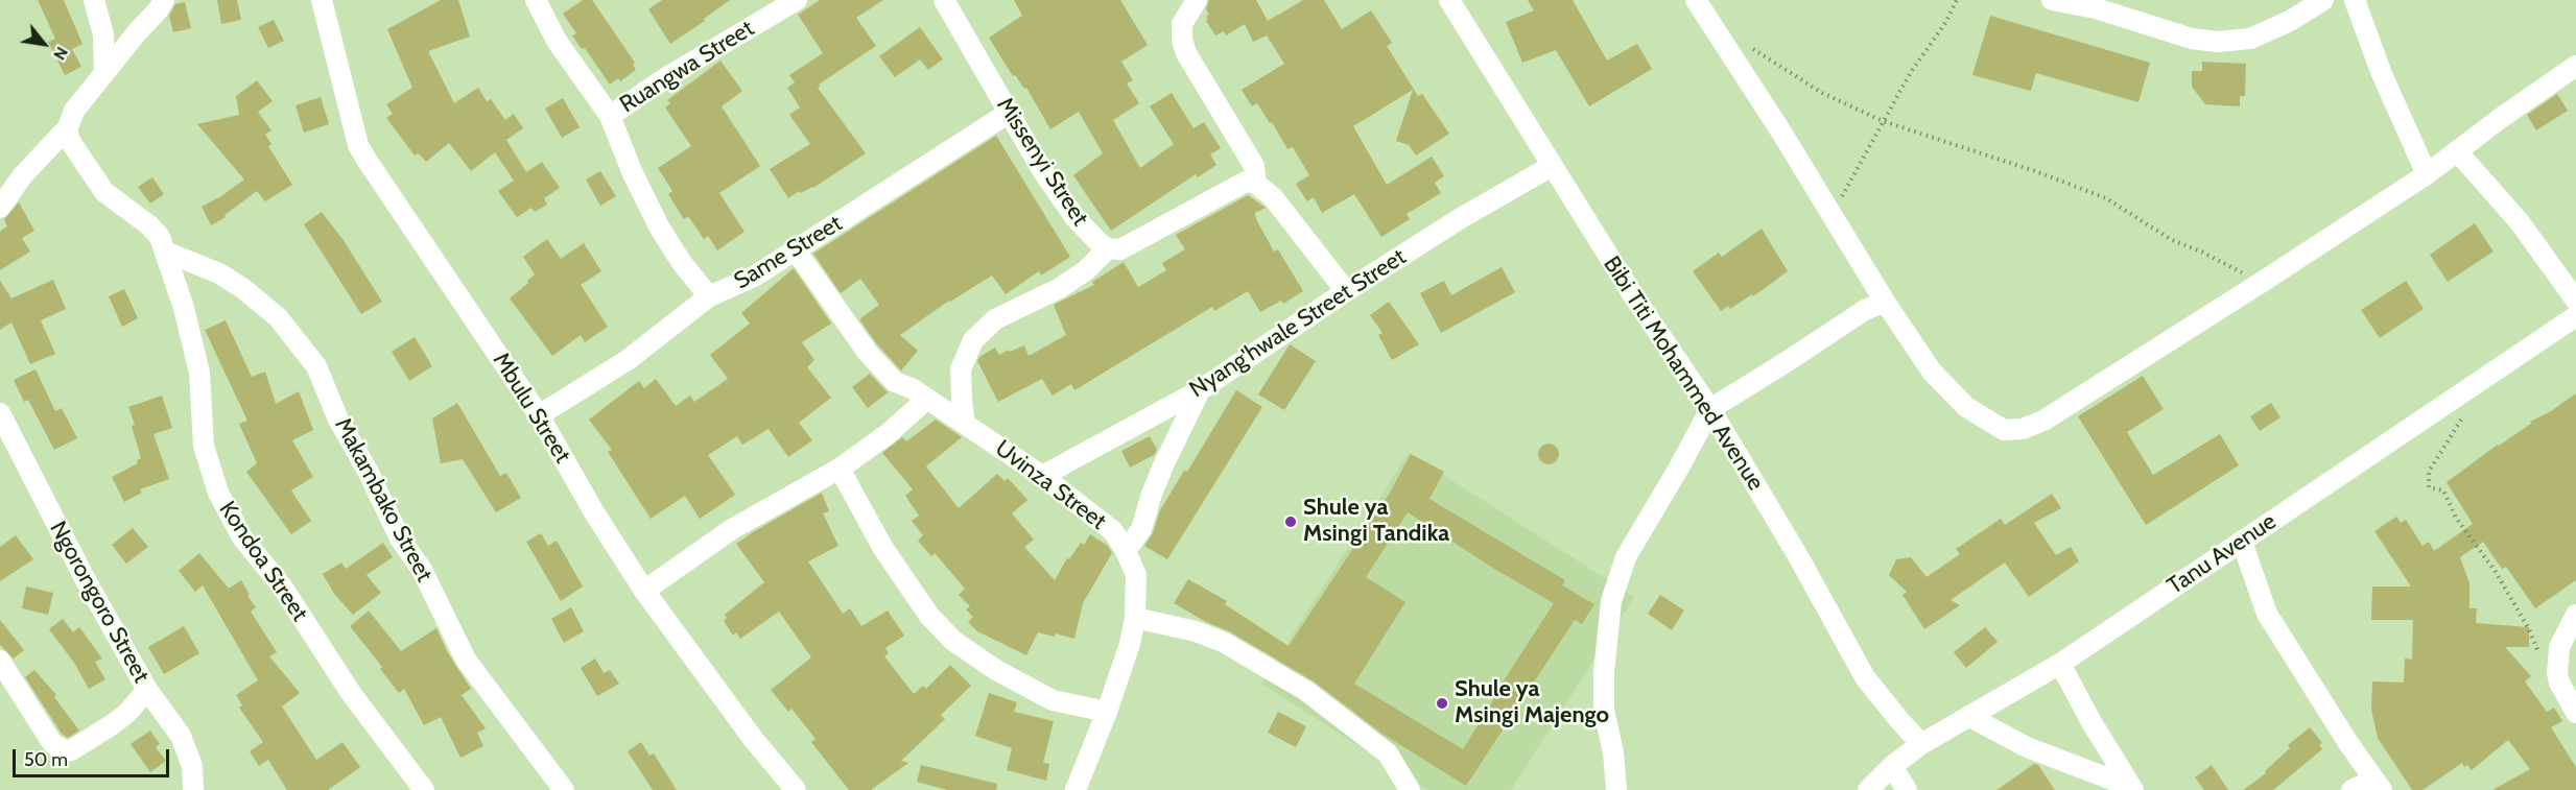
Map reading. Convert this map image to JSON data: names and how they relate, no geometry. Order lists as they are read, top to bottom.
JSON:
{
  "streets": {
    "street": [
      "Ruangwa Street",
      "Missenyi Street",
      "Same Street",
      "Nyang'hwale Street Street",
      "Bibi Titi Mohammed Avenue",
      "Mbulu Street",
      "Uvinza Street",
      "Makambako Street",
      "Tanu Avenue",
      "Kondoa Street",
      "Ngorongoro Street"
    ]
  },
  "crossings": [
    ["Missenyi Street", "Same Street"],
    ["Same Street", "Mbulu Street"],
    ["Same Street", "Uvinza Street"],
    ["Nyang'hwale Street Street", "Bibi Titi Mohammed Avenue"],
    ["Nyang'hwale Street Street", "Uvinza Street"],
    ["Bibi Titi Mohammed Avenue", "Tanu Avenue"],
    ["Makambako Street", "Kondoa Street"]
  ],
  "places": ["Shule ya Msingi Tandika", "Shule ya Msingi Majengo"],
  "scale_bar": "50 m",
  "north": "bottom right"
}
